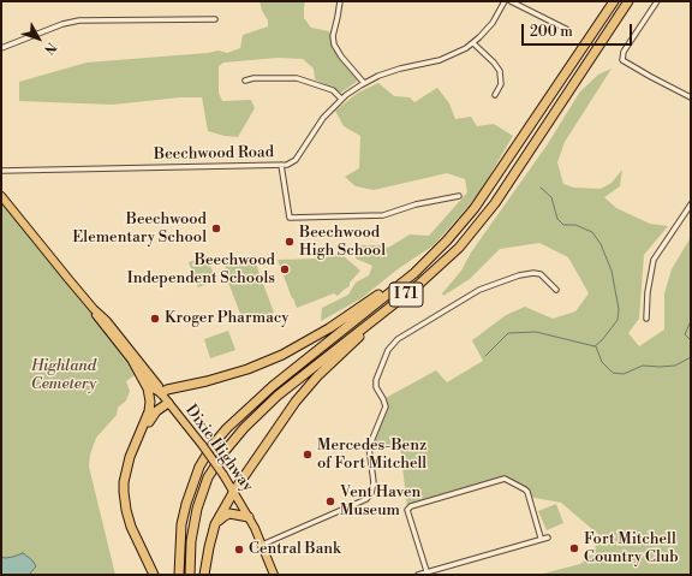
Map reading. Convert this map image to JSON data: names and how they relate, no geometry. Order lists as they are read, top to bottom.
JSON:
{
  "streets": {
    "highway": ["I 71"],
    "main road": ["Dixie Highway"],
    "street": ["Beechwood Road"]
  },
  "parks": ["Highland Cemetery"],
  "places": [
    "Beechwood Elementary School",
    "Beechwood High School",
    "Beechwood Independent Schools",
    "Kroger Pharmacy",
    "Mercedes-Benz of Fort Mitchell",
    "Vent Haven Museum",
    "Fort Mitchell Country Club",
    "Central Bank"
  ],
  "scale_bar": "200 m",
  "north": "bottom right"
}
